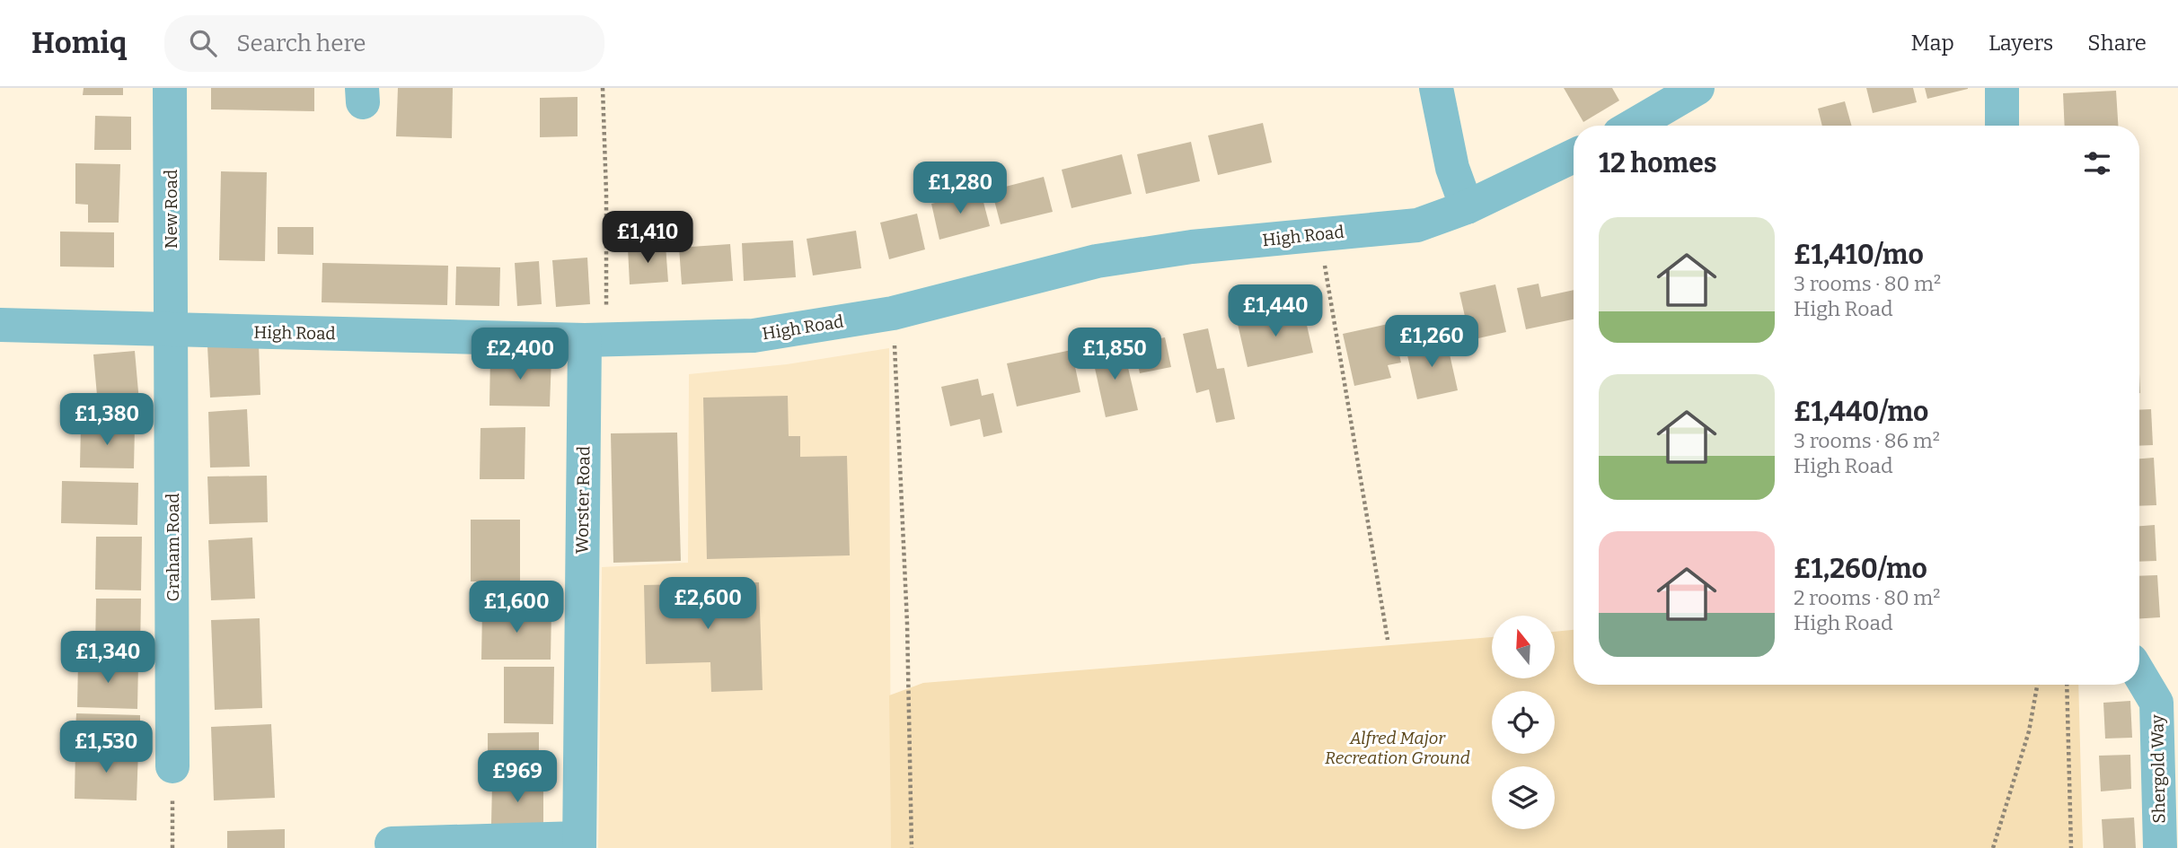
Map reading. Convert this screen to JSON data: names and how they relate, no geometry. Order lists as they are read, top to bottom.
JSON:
{
  "streets": {
    "street": [
      "New Road",
      "High Road",
      "Worster Road",
      "Graham Road",
      "Shergold Way"
    ]
  },
  "crossings": [
    ["New Road", "High Road"],
    ["New Road", "Graham Road"],
    ["High Road", "Worster Road"],
    ["High Road", "Graham Road"]
  ],
  "parks": ["Alfred Major Recreation Ground"],
  "north": "top",
  "page": {
    "header": "Homiq",
    "search": "Search here",
    "nav": ["Map", "Layers", "Share"],
    "heading": "12 homes",
    "price": [
      "£1,280",
      "£1,410",
      "£1,440",
      "£1,260",
      "£2,400",
      "£1,850",
      "£1,380",
      "£2,600",
      "£1,600",
      "£1,340",
      "£1,530",
      "£969"
    ],
    "list": [
      {
        "name": "£1,410/mo",
        "note": "3 rooms · 80 m² · High Road"
      },
      {
        "name": "£1,440/mo",
        "note": "3 rooms · 86 m² · High Road"
      },
      {
        "name": "£1,260/mo",
        "note": "2 rooms · 80 m² · High Road"
      }
    ]
  }
}
